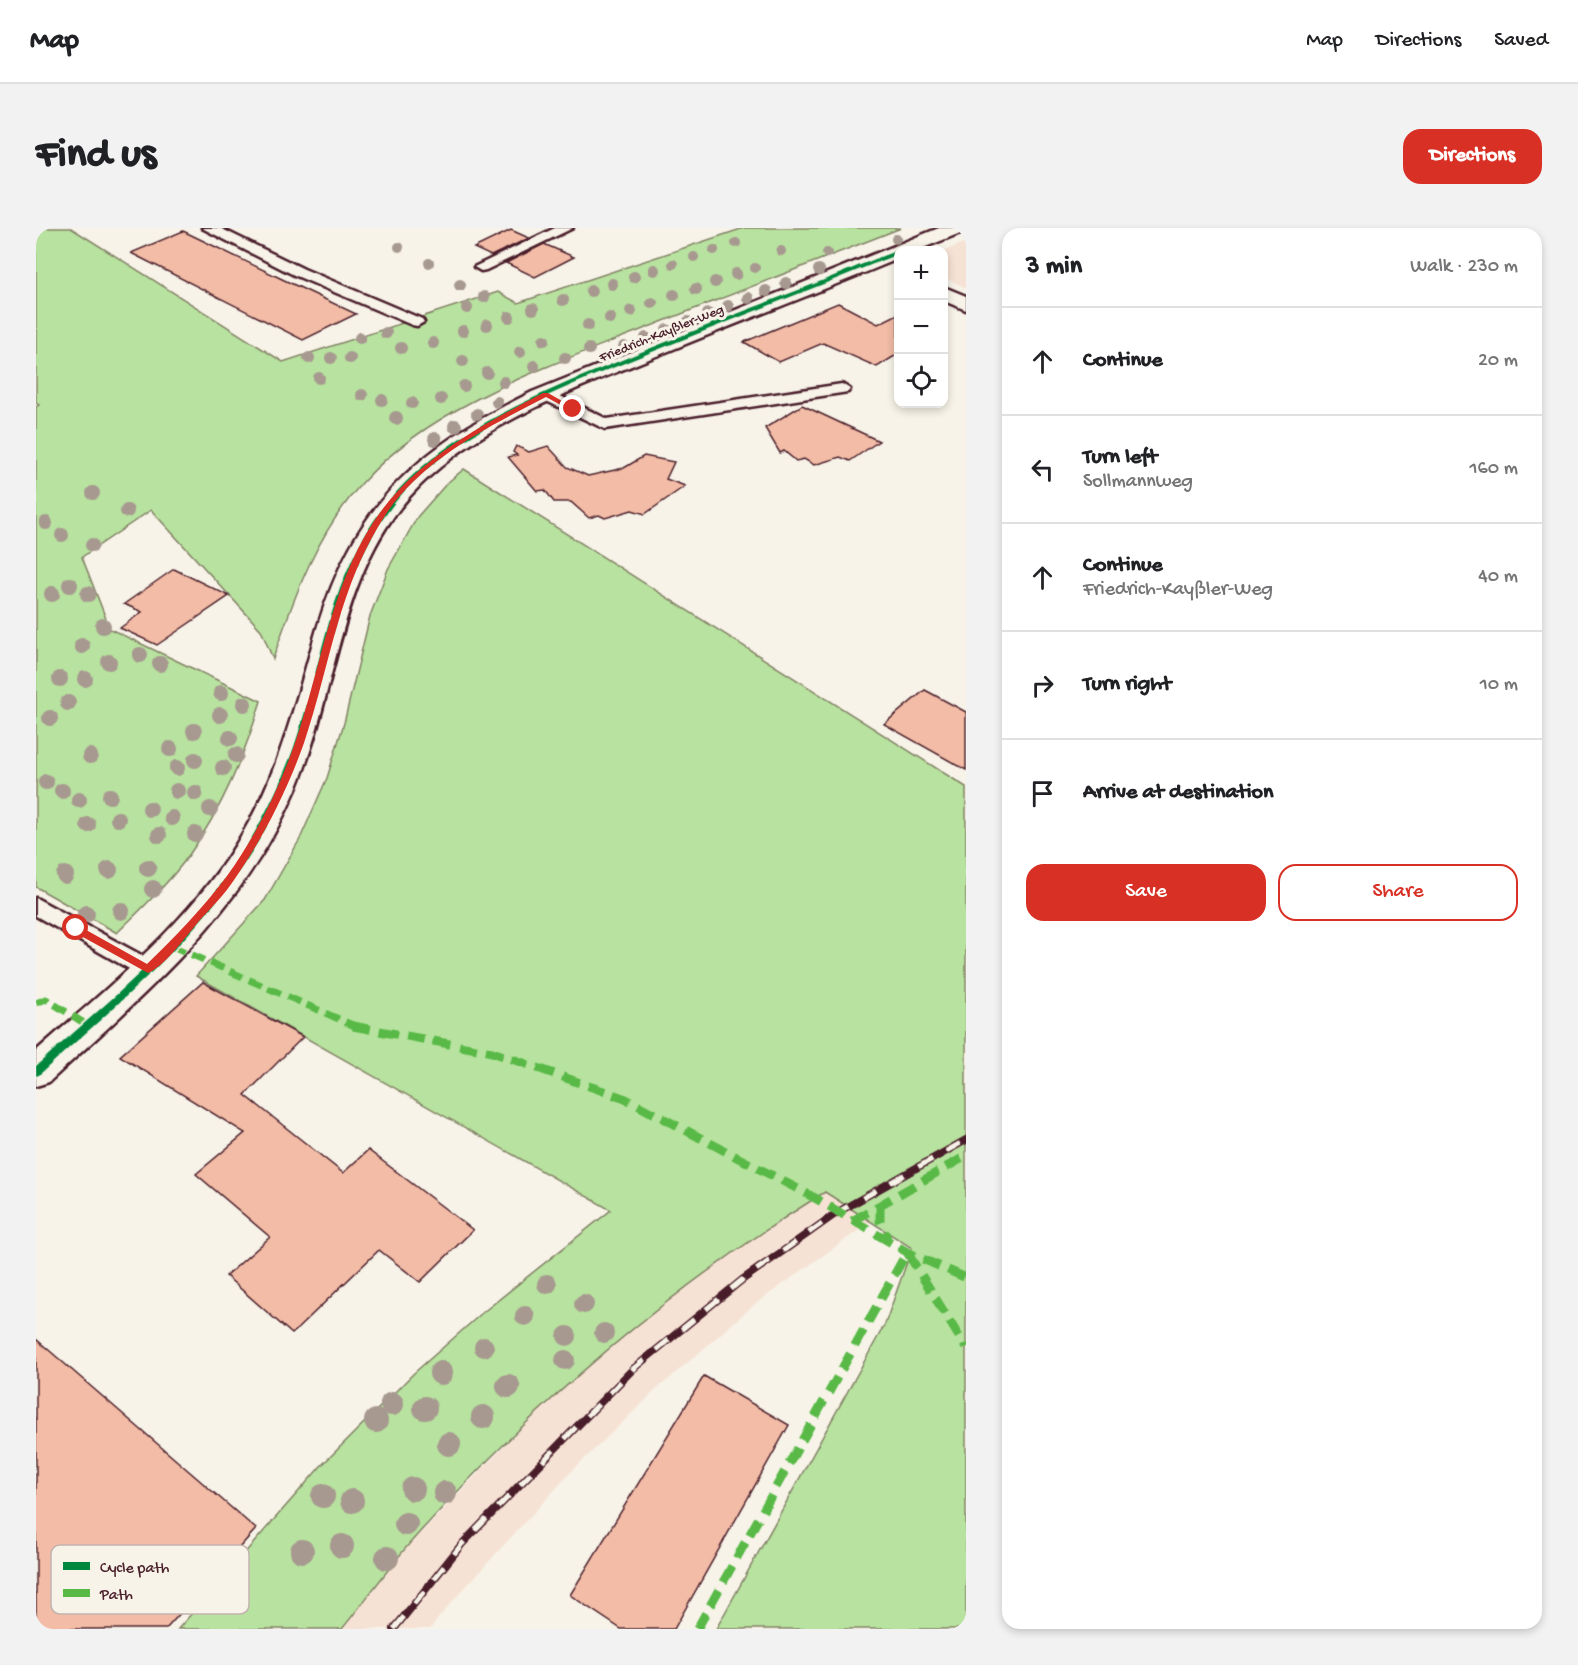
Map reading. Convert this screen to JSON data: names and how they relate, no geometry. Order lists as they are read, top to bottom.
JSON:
{
  "streets": {
    "street": ["Friedrich-Kayßler-Weg"]
  },
  "legend": ["Cycle path", "Path"],
  "page": {
    "header": "Map",
    "nav": ["Map", "Directions", "Saved"],
    "buttons": [
      "Directions",
      ["Save", "Share"]
    ],
    "title": "Find us",
    "heading": ["3 min", "Walk · 230 m"],
    "map_buttons": ["+", "−"],
    "list": [
      ["Continue", "20 m"],
      ["Turn left", "Sollmannweg", "160 m"],
      ["Continue", "Friedrich-Kayßler-Weg", "40 m"],
      ["Turn right", "10 m"],
      "Arrive at destination"
    ]
  }
}
